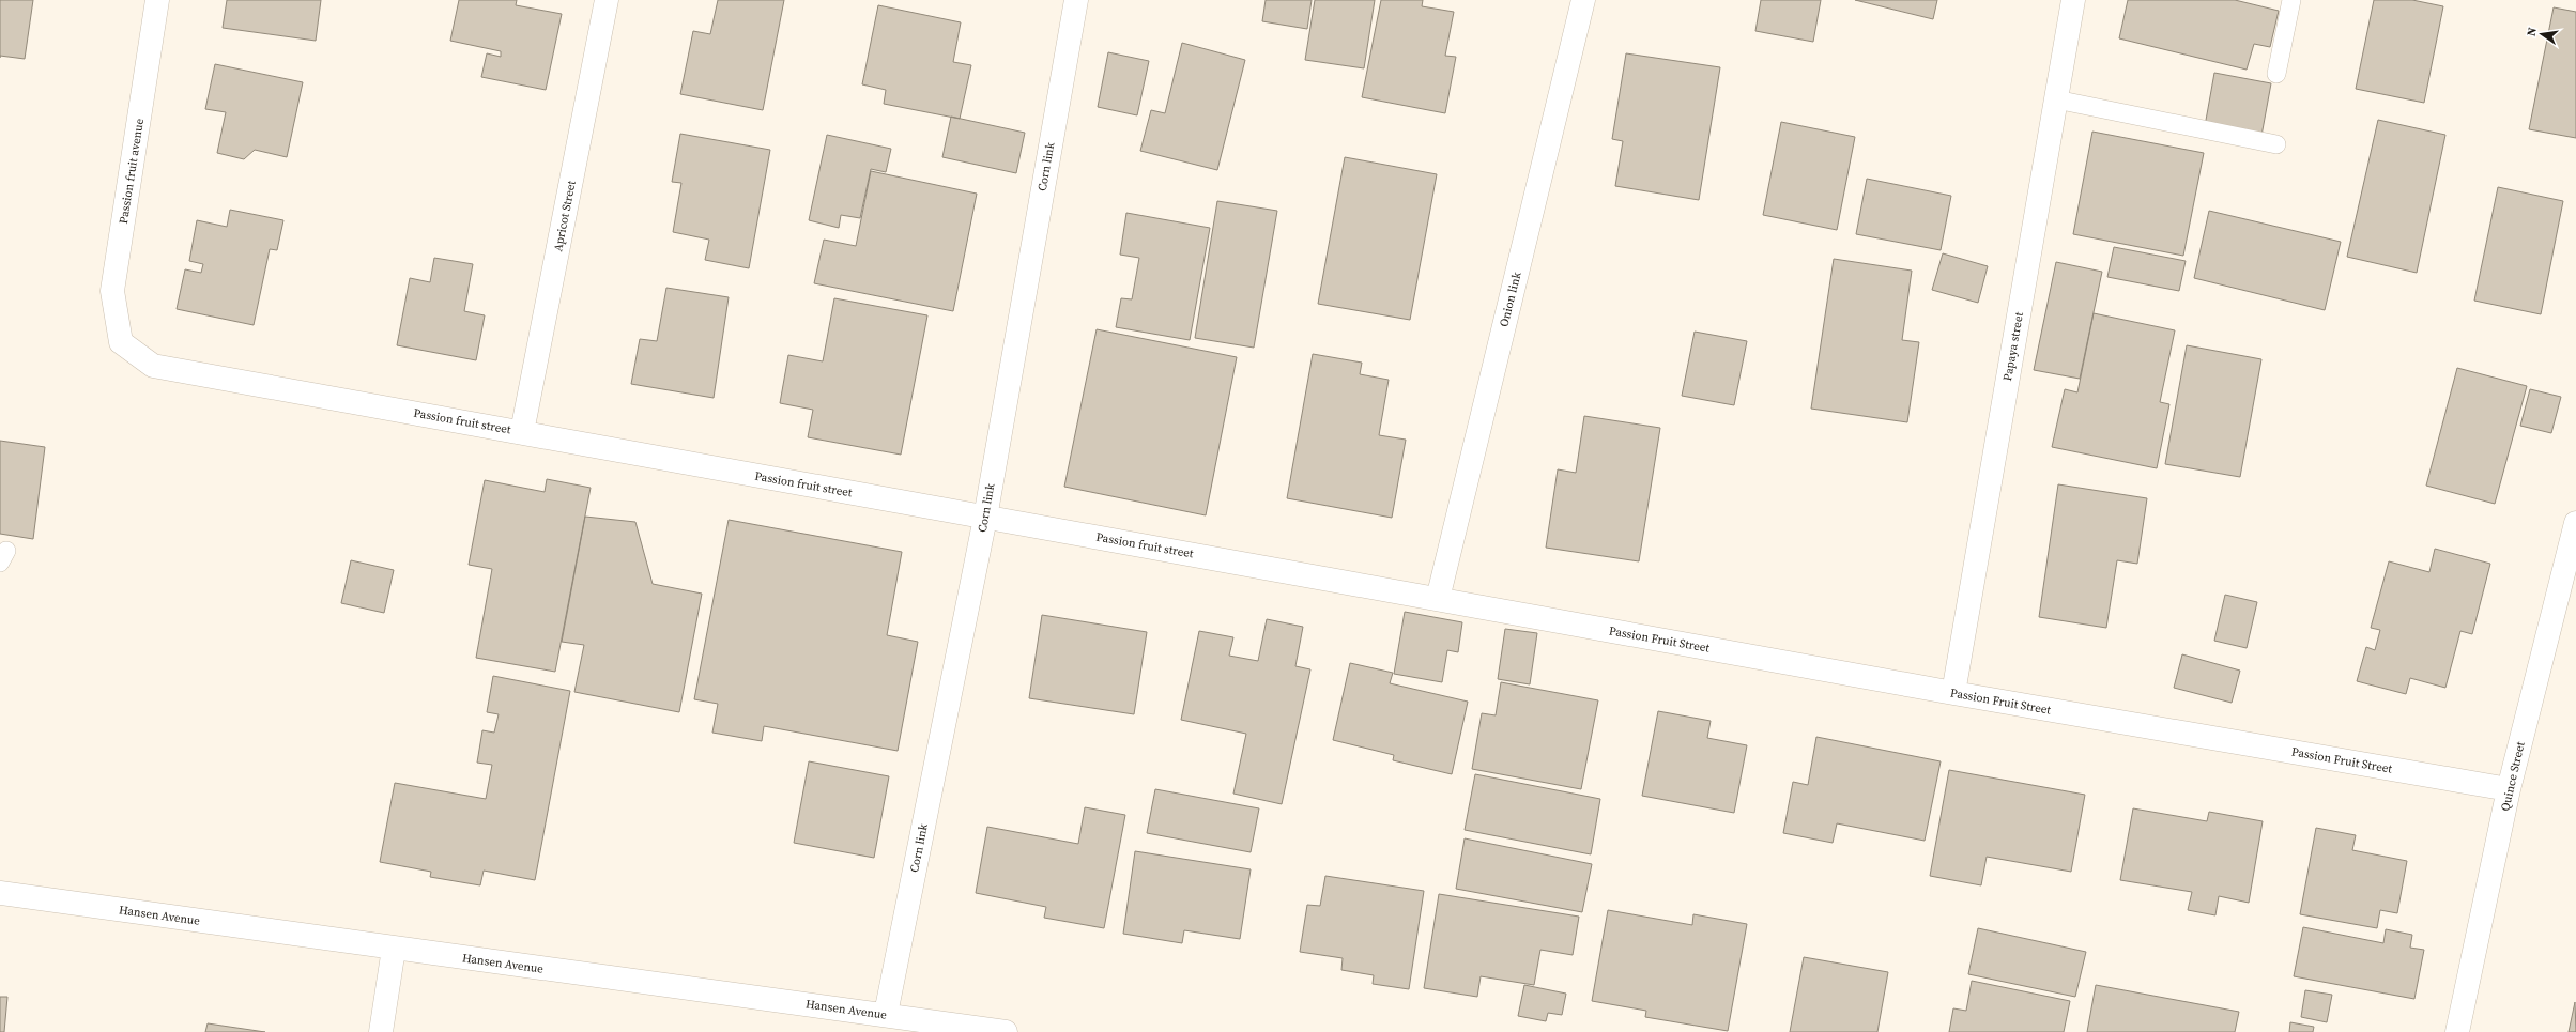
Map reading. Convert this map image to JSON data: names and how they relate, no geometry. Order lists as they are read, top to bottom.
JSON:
{
  "streets": {
    "street": [
      "Corn link",
      "Passion fruit avenue",
      "Apricot Street",
      "Onion link",
      "Papaya street",
      "Passion fruit street",
      "Passion Fruit Street",
      "Quince Street",
      "Hansen Avenue"
    ]
  },
  "crossings": [
    ["Corn link", "Passion fruit street"],
    ["Corn link", "Hansen Avenue"],
    ["Passion fruit avenue", "Passion fruit street"],
    ["Apricot Street", "Passion fruit street"],
    ["Onion link", "Passion fruit street"],
    ["Papaya street", "Passion Fruit Street"],
    ["Passion fruit street", "Passion Fruit Street"],
    ["Passion Fruit Street", "Quince Street"]
  ],
  "north": "left"
}
